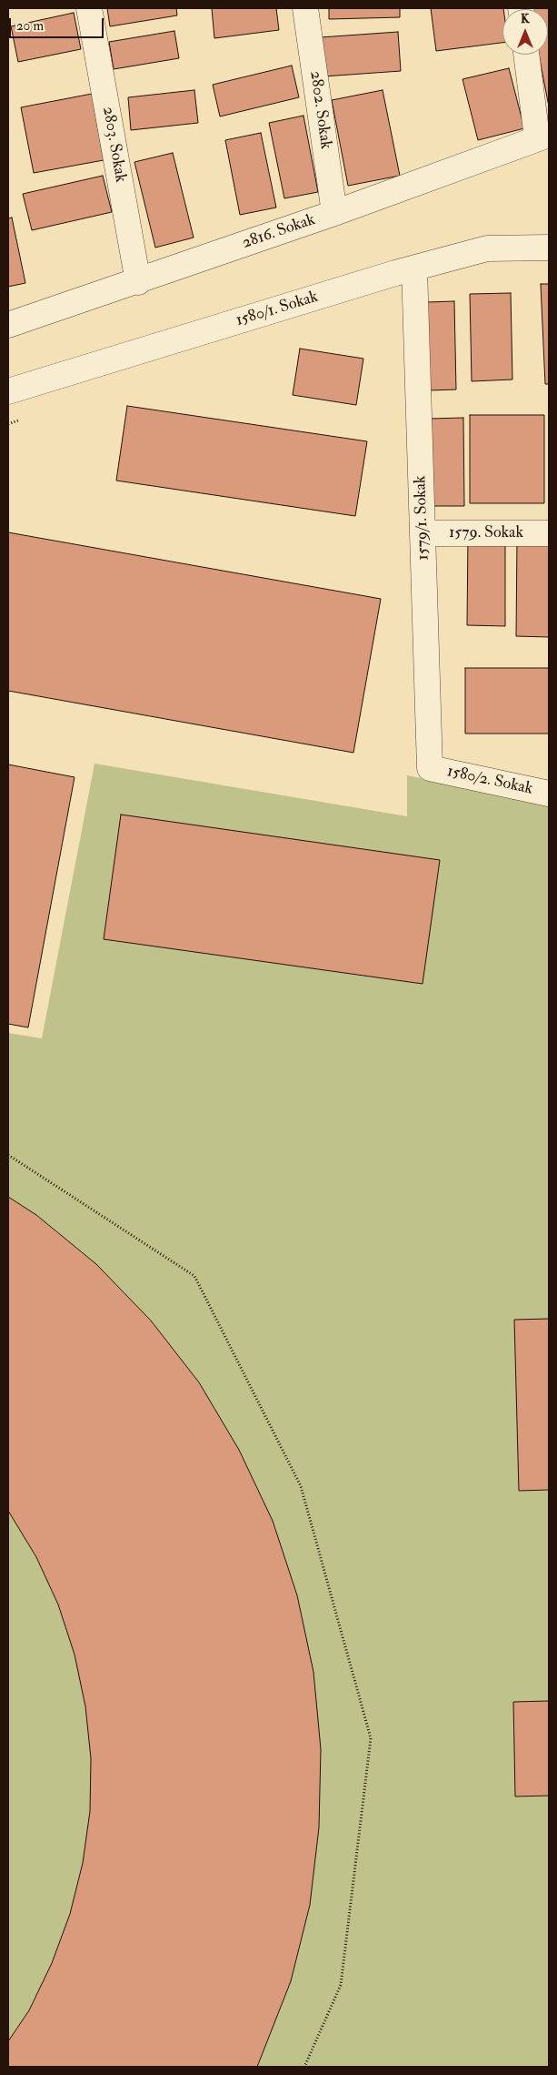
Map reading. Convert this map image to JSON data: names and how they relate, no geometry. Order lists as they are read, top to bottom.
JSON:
{
  "streets": {
    "street": [
      "2802. Sokak",
      "2803. Sokak",
      "2816. Sokak",
      "1580/1. Sokak",
      "1579/1. Sokak",
      "1579. Sokak",
      "1580/2. Sokak"
    ]
  },
  "crossings": [
    ["2802. Sokak", "2816. Sokak"],
    ["2803. Sokak", "2816. Sokak"],
    ["1580/1. Sokak", "1579/1. Sokak"],
    ["1579/1. Sokak", "1579. Sokak"],
    ["1579/1. Sokak", "1580/2. Sokak"]
  ],
  "scale_bar": "20 m",
  "north": "top"
}
